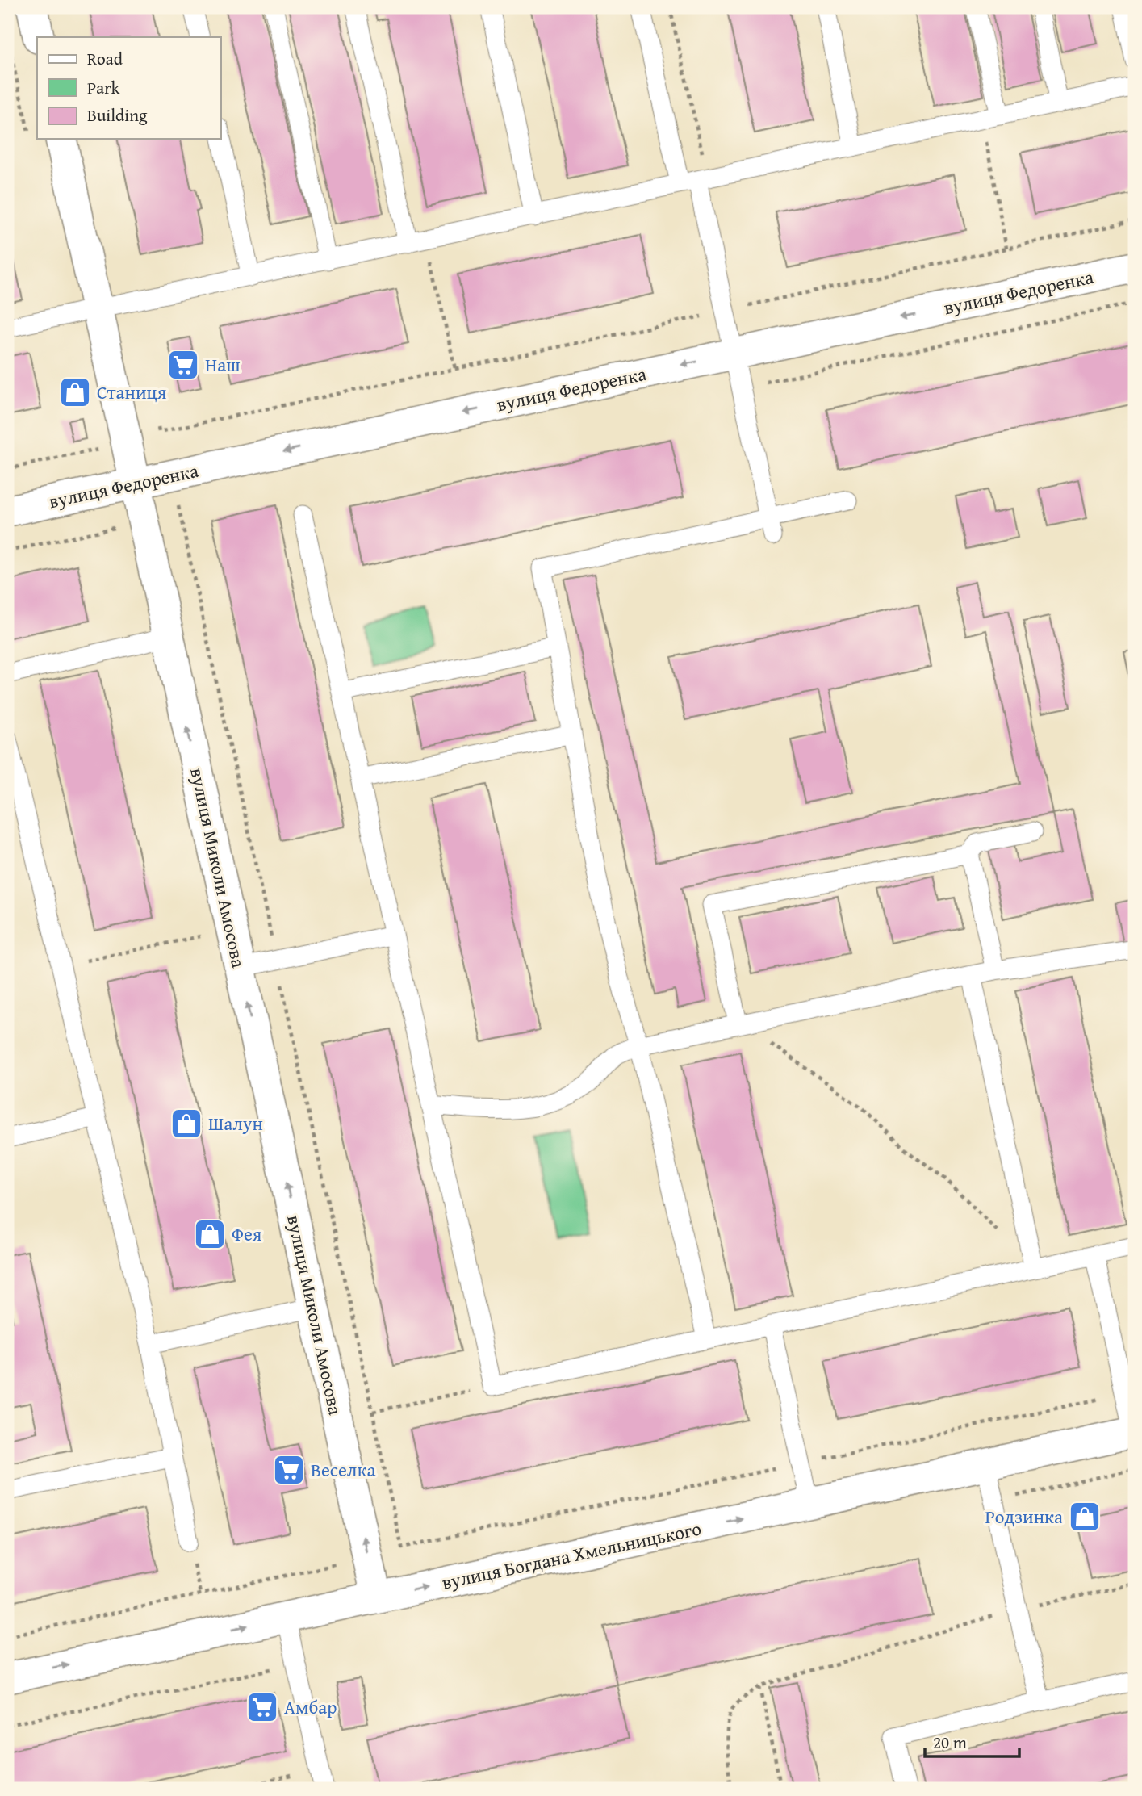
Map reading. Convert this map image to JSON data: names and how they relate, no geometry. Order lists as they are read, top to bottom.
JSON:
{
  "streets": {
    "street": ["вулиця Федоренка", "вулиця Миколи Амосова", "вулиця Богдана Хмельницького"]
  },
  "crossings": [
    ["вулиця Федоренка", "вулиця Миколи Амосова"],
    ["вулиця Миколи Амосова", "вулиця Богдана Хмельницького"]
  ],
  "one_way": ["вулиця Федоренка", "вулиця Миколи Амосова", "вулиця Богдана Хмельницького"],
  "places": {
    "supermarket": ["Наш", "Веселка", "Амбар"],
    "shop": [
      "Станиця",
      "Шалун",
      "Фея",
      "Родзинка"
    ]
  },
  "legend": ["Road", "Park", "Building"],
  "scale_bar": "20 m"
}
